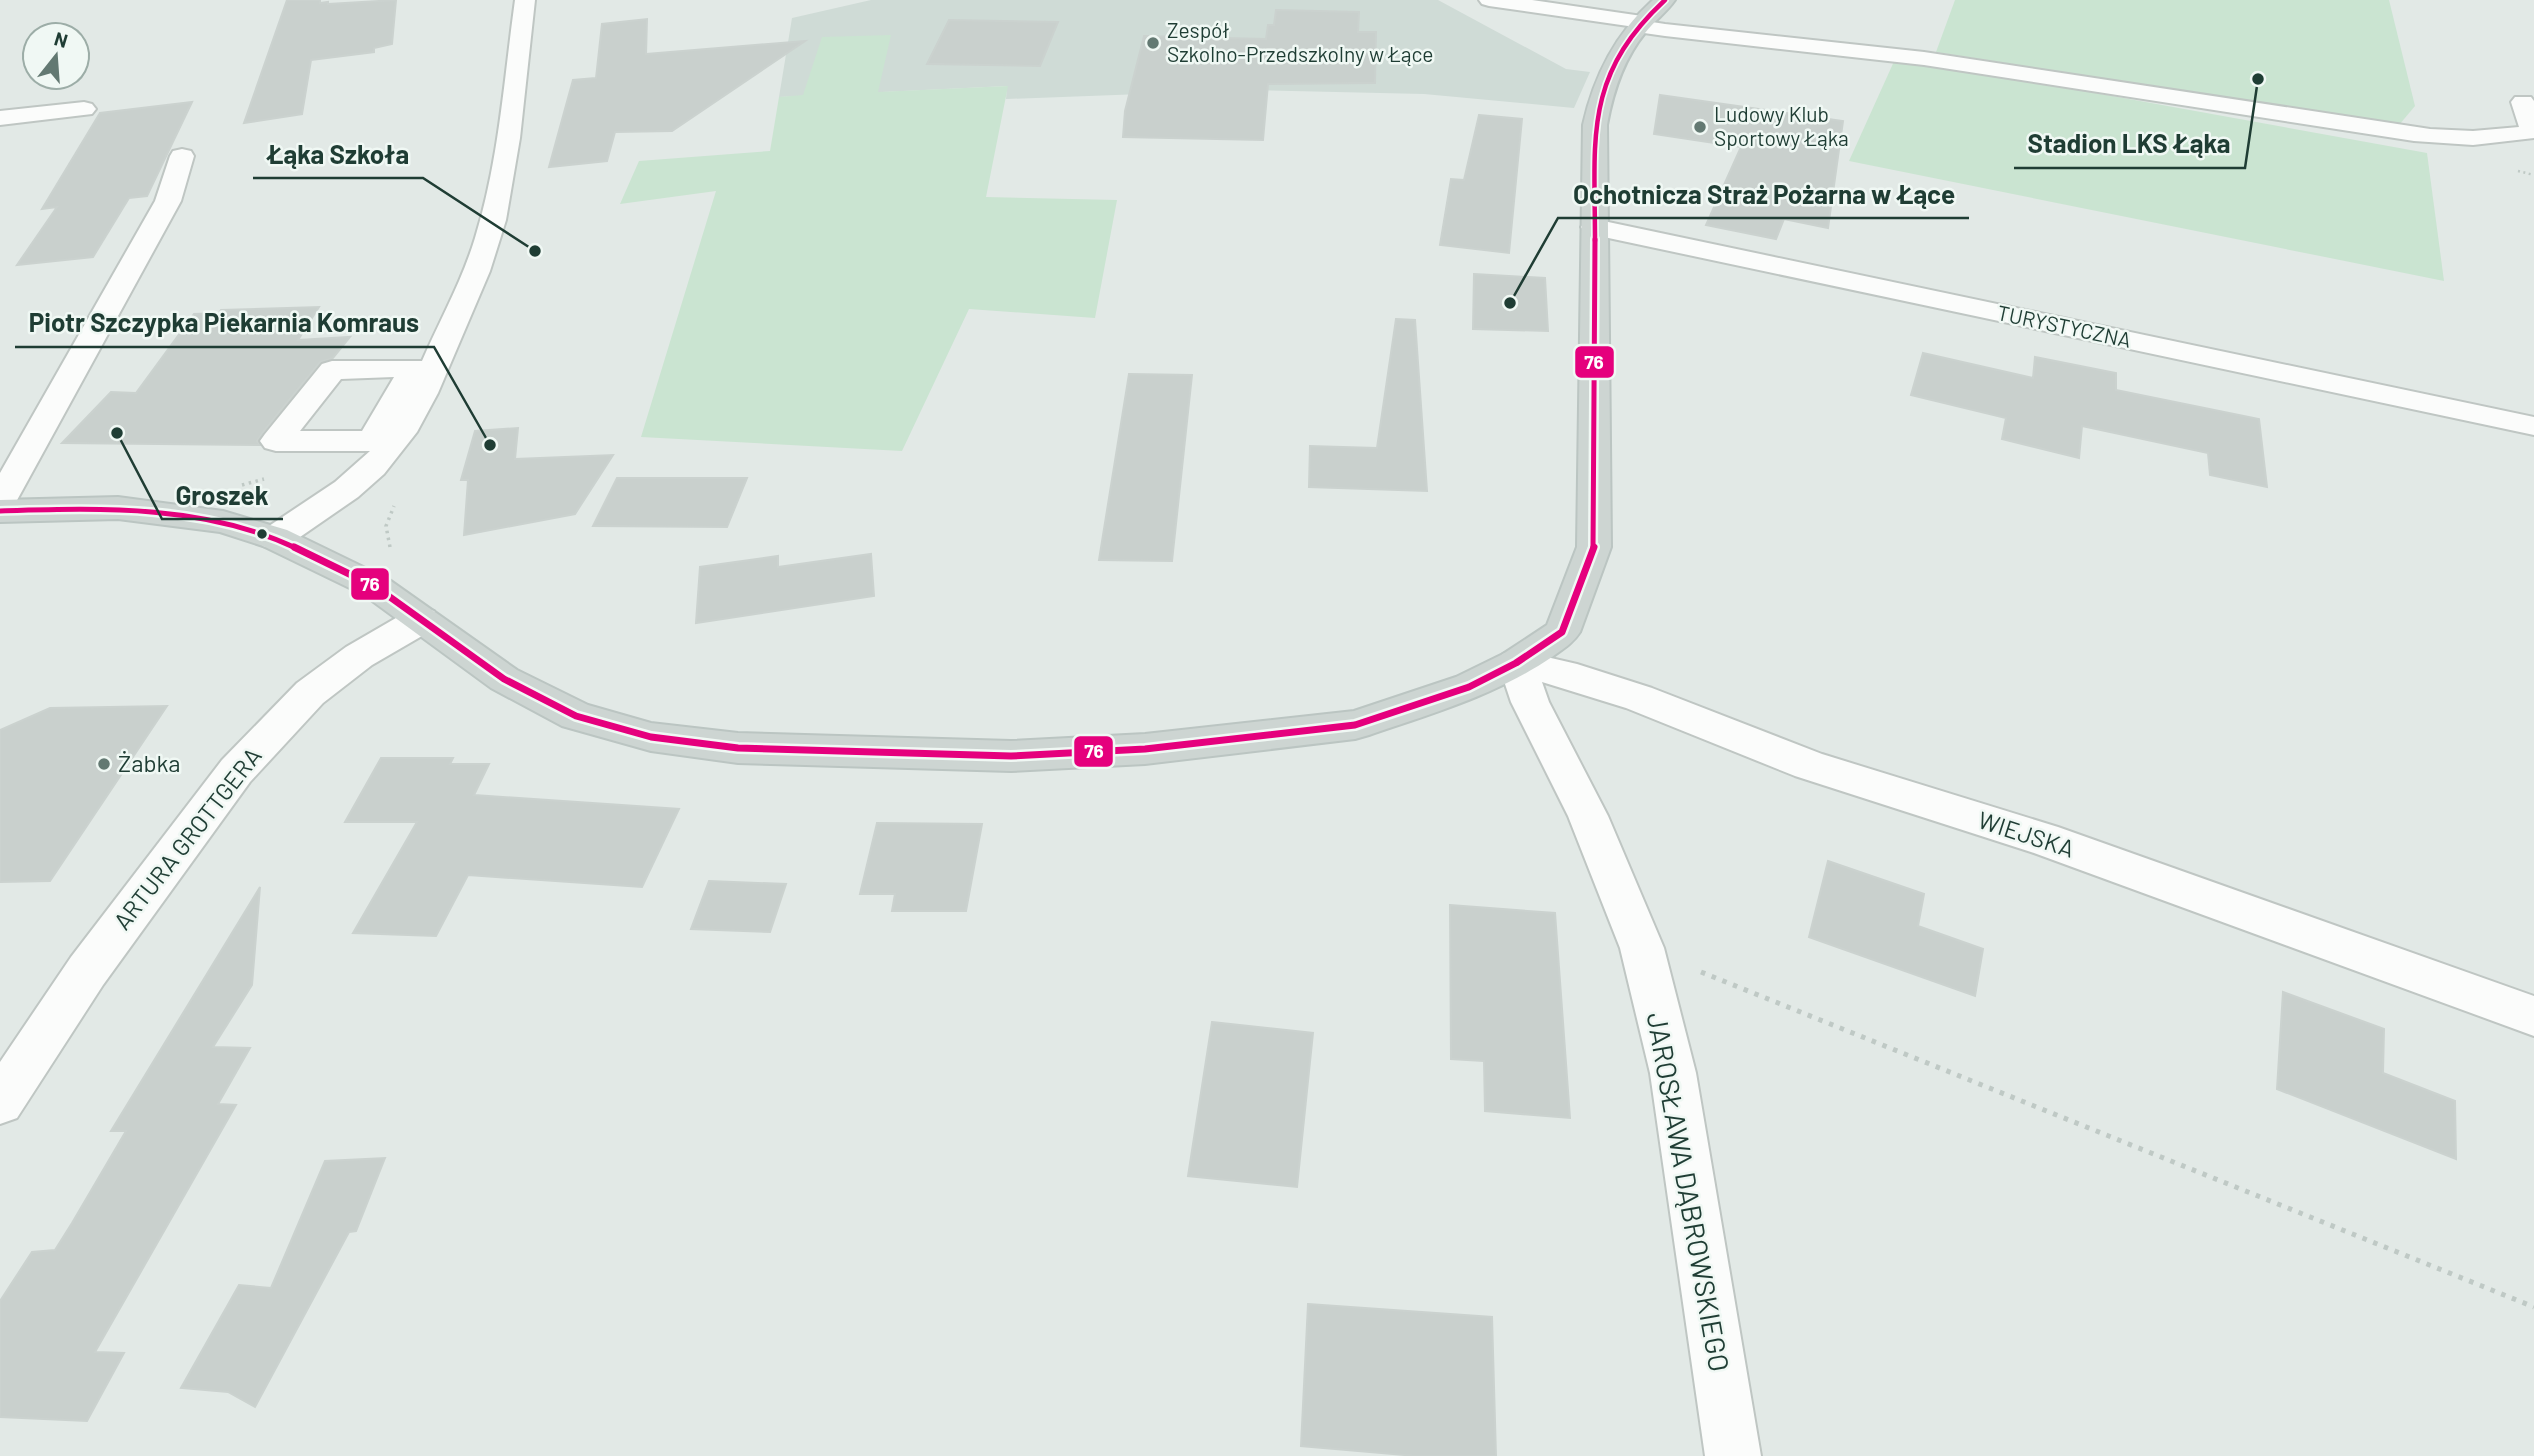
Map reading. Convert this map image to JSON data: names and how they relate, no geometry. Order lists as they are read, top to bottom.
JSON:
{
  "streets": {
    "street": [
      "TURYSTYCZNA",
      "WIEJSKA",
      "ARTURA GROTTGERA",
      "JAROSŁAWA DĄBROWSKIEGO"
    ]
  },
  "crossings": [
    ["WIEJSKA", "JAROSŁAWA DĄBROWSKIEGO"]
  ],
  "places": [
    "Zespół Szkolno-Przedszkolny w Łące",
    "Stadion LKS Łąka",
    "Ludowy Klub Sportowy Łąka",
    "Łąka Szkoła",
    "Ochotnicza Straż Pożarna w Łące",
    "Groszek",
    "Piotr Szczypka Piekarnia Komraus",
    "Żabka"
  ],
  "lines": ["transit line 76"],
  "north": "top"
}
